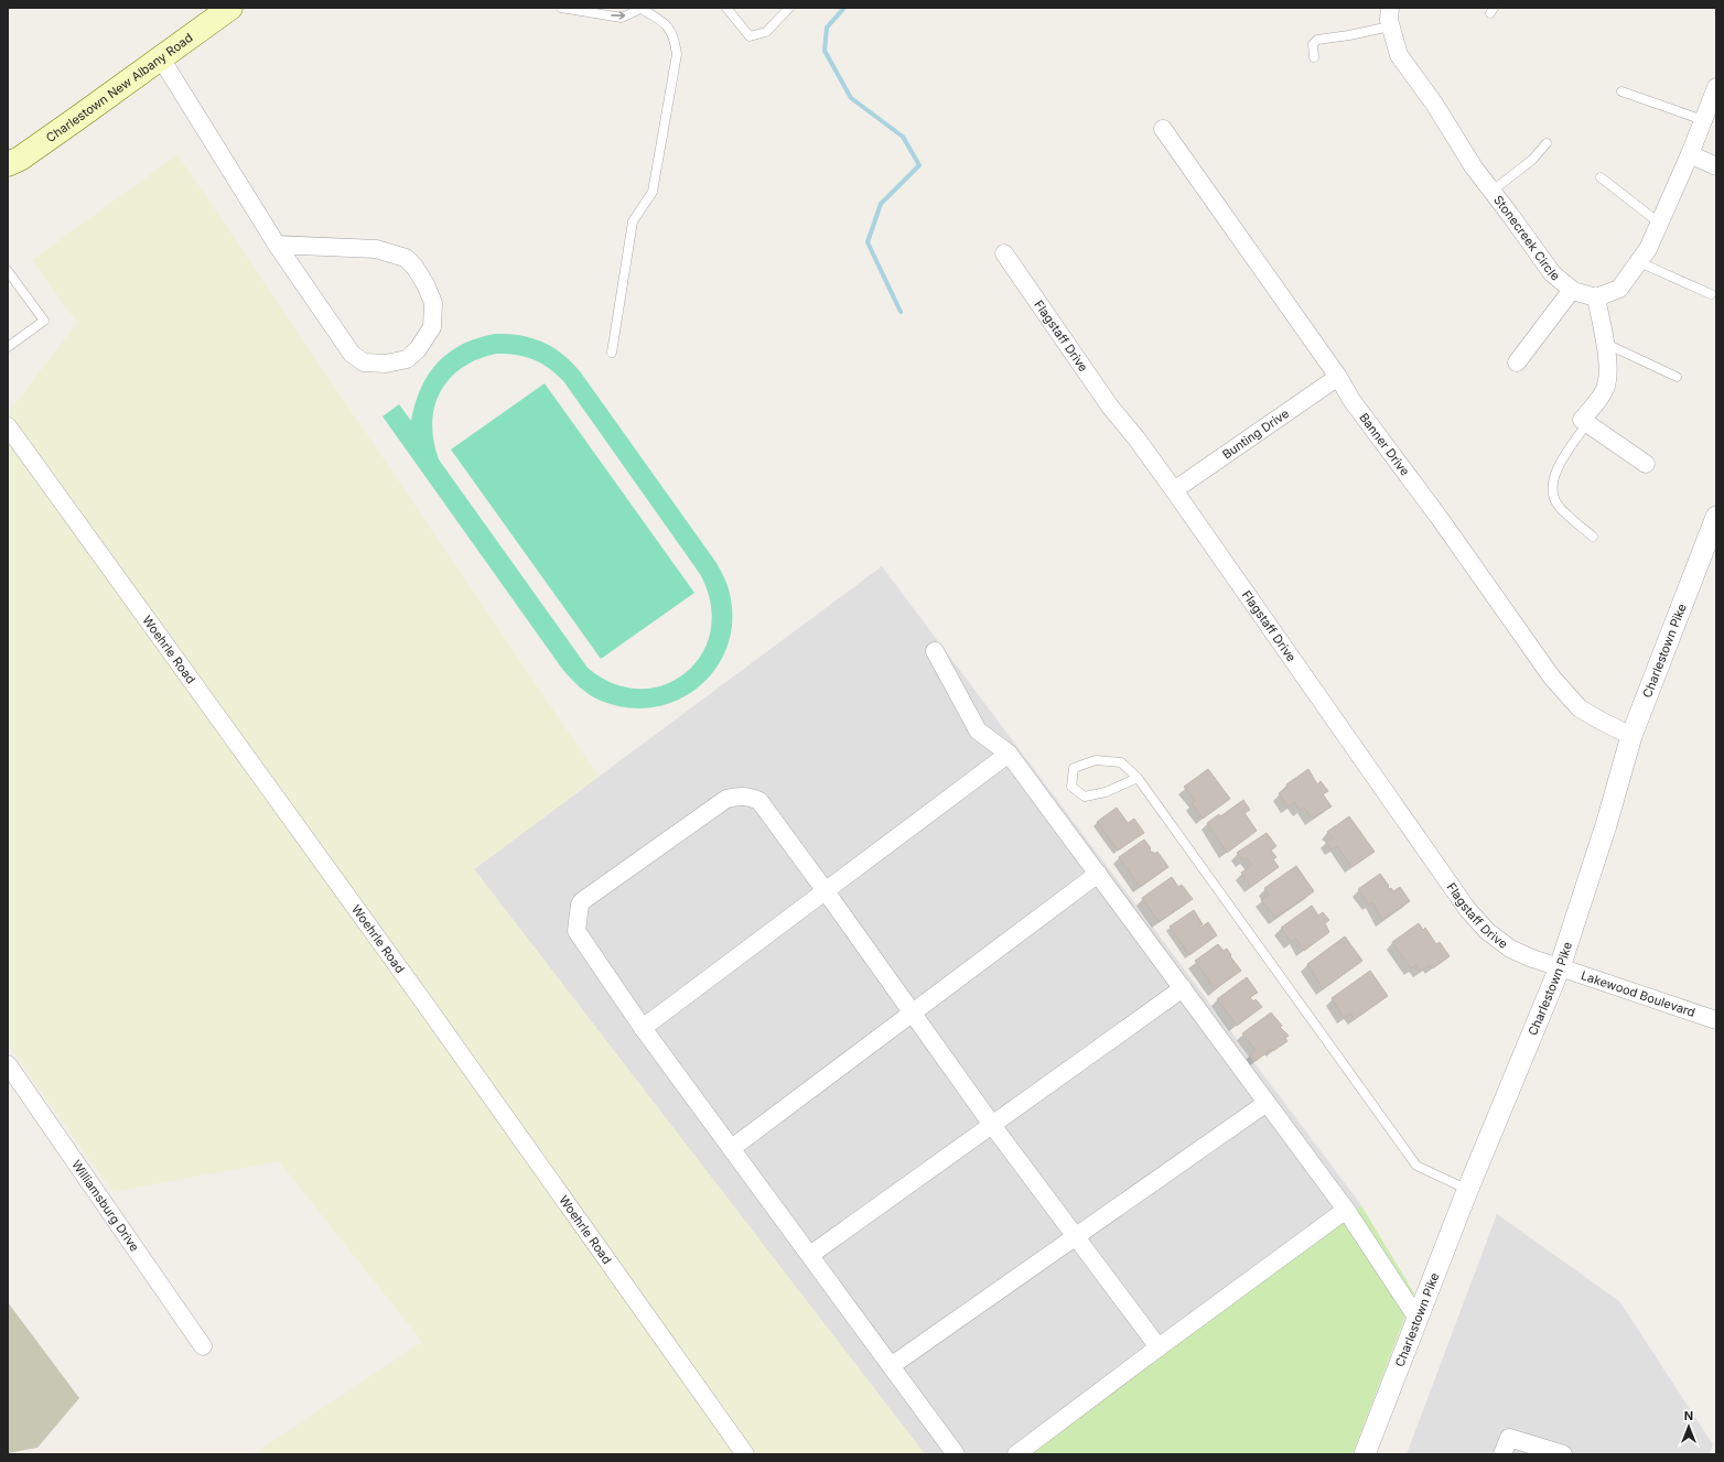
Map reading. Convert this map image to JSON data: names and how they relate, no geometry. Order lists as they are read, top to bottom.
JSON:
{
  "streets": {
    "main road": ["Charlestown New Albany Road"],
    "street": [
      "Stonecreek Circle",
      "Flagstaff Drive",
      "Bunting Drive",
      "Banner Drive",
      "Woehrle Road",
      "Charlestown Pike",
      "Lakewood Boulevard",
      "Williamsburg Drive"
    ]
  },
  "crossings": [
    ["Flagstaff Drive", "Bunting Drive"],
    ["Flagstaff Drive", "Charlestown Pike"],
    ["Flagstaff Drive", "Lakewood Boulevard"],
    ["Bunting Drive", "Banner Drive"],
    ["Banner Drive", "Charlestown Pike"],
    ["Charlestown Pike", "Lakewood Boulevard"]
  ],
  "north": "top"
}
